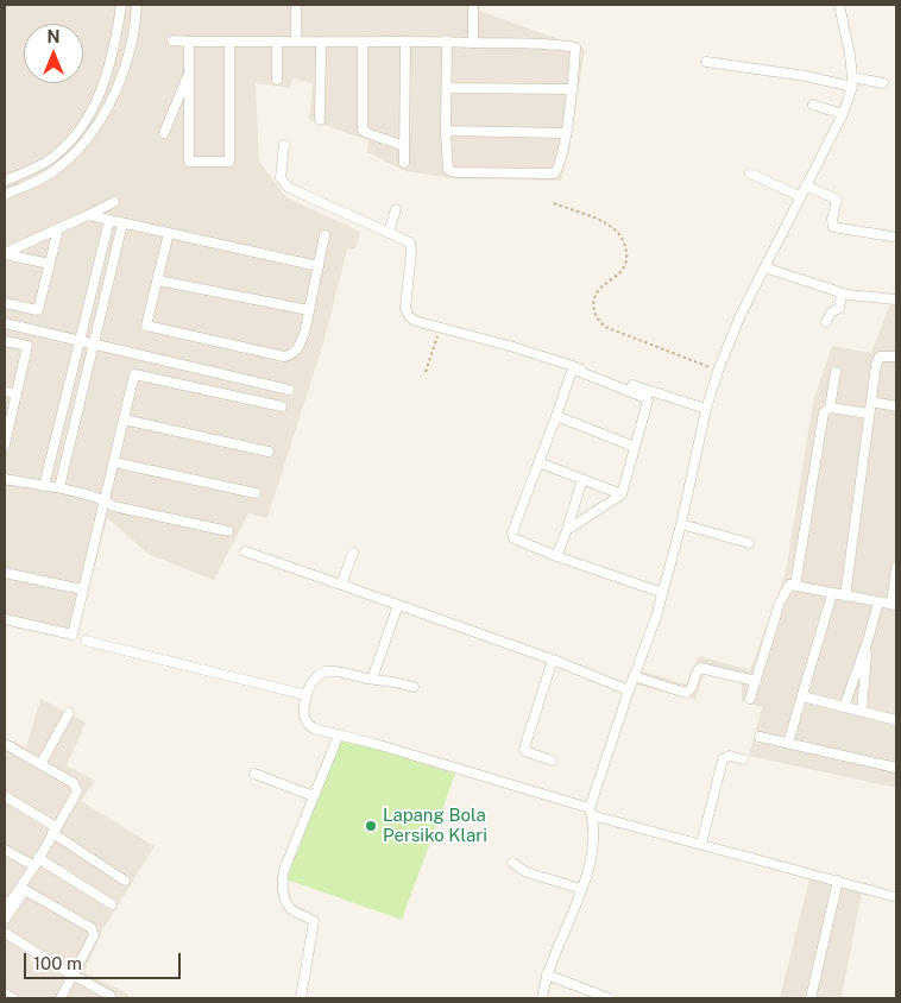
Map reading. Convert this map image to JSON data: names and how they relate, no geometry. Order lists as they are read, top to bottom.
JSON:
{
  "places": ["Lapang Bola Persiko Klari"],
  "scale_bar": "100 m",
  "north": "top"
}
